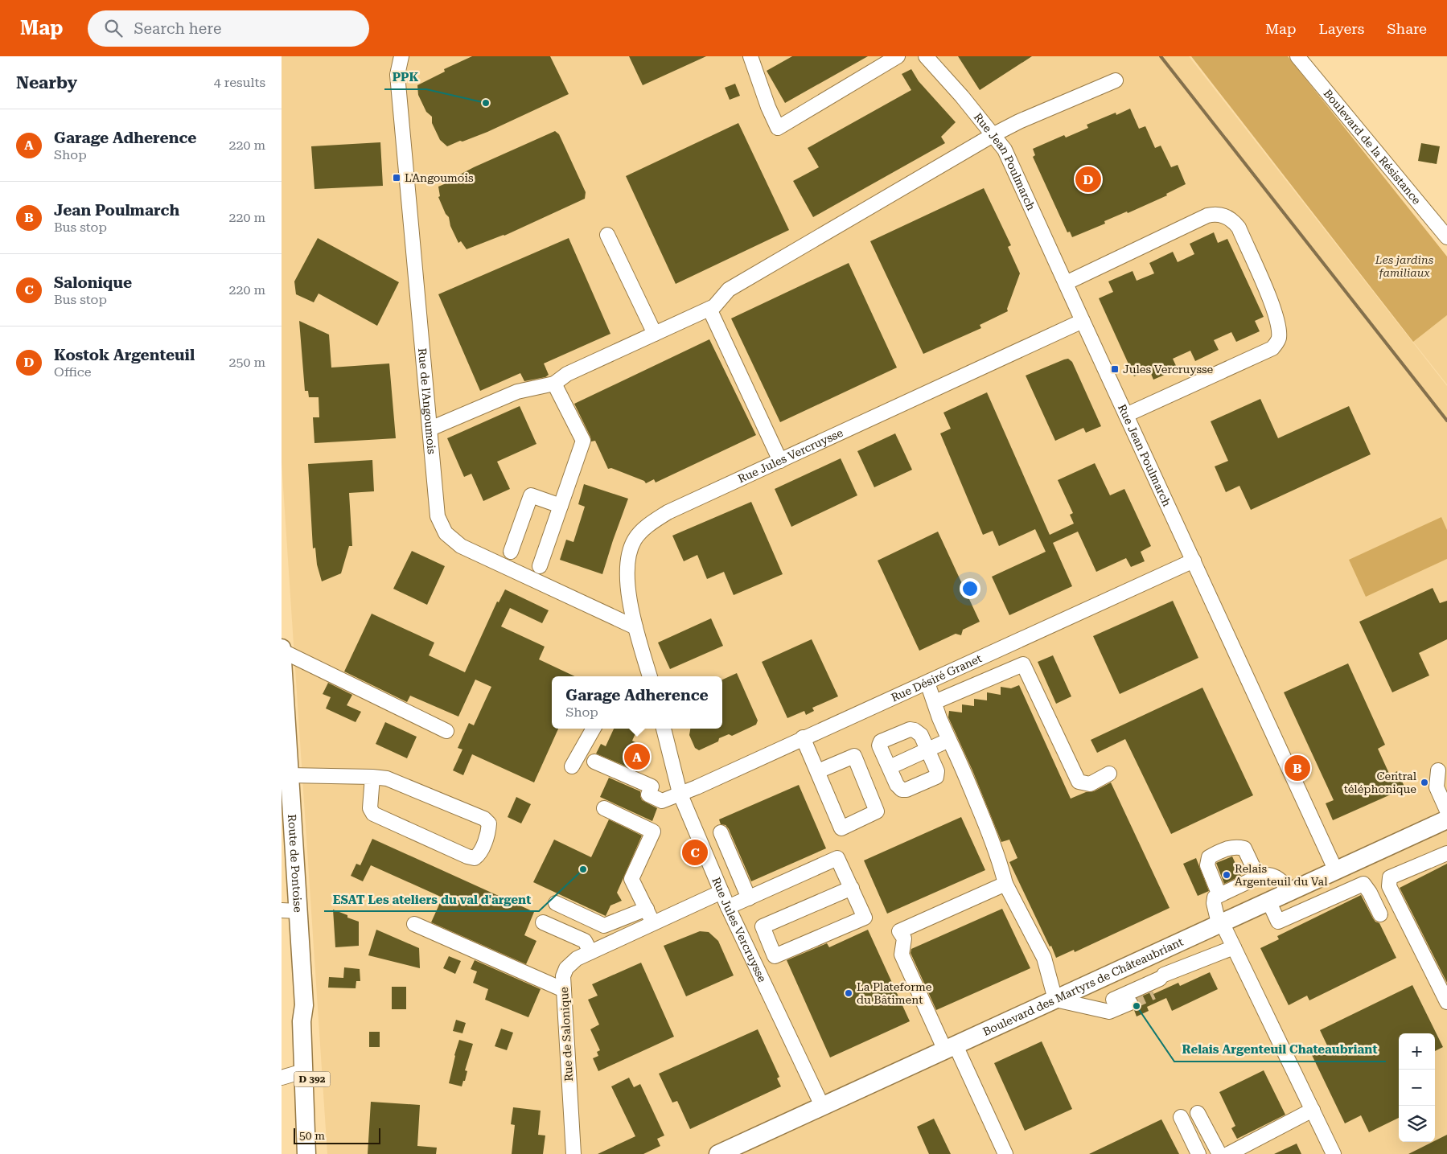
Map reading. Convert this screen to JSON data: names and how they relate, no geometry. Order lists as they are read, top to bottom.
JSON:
{
  "streets": {
    "main road": ["Route de Pontoise", "Boulevard des Martyrs de Châteaubriant", "D 392"],
    "street": [
      "Boulevard de la Résistance",
      "Rue Jean Poulmarch",
      "Rue de l'Angoumois",
      "Rue Jules Vercruysse",
      "Rue Désiré Granet",
      "Rue de Salonique"
    ]
  },
  "crossings": [
    ["Rue Jean Poulmarch", "Rue Jules Vercruysse"],
    ["Rue Jean Poulmarch", "Rue Désiré Granet"],
    ["Rue Jean Poulmarch", "Boulevard des Martyrs de Châteaubriant"],
    ["Rue de l'Angoumois", "Rue Jules Vercruysse"],
    ["Rue Jules Vercruysse", "Rue Désiré Granet"],
    ["Rue Jules Vercruysse", "Boulevard des Martyrs de Châteaubriant"],
    ["Rue Jules Vercruysse", "Rue de Salonique"]
  ],
  "parks": ["Les jardins familiaux"],
  "places": {
    "other": [
      "PPK",
      "Central téléphonique",
      "ESAT Les ateliers du val d'argent",
      "Relais Argenteuil du Val",
      "La Plateforme du Bâtiment",
      "Relais Argenteuil Chateaubriant"
    ],
    "transit": ["L'Angoumois", "Jules Vercruysse"]
  },
  "scale_bar": "50 m",
  "page": {
    "header": "Map",
    "search": "Search here",
    "nav": ["Map", "Layers", "Share"],
    "heading": ["Nearby", "4 results"],
    "list": [
      {
        "mark": "A",
        "name": "Garage Adherence",
        "note": "Shop",
        "value": "220 m"
      },
      {
        "mark": "B",
        "name": "Jean Poulmarch",
        "note": "Bus stop",
        "value": "220 m"
      },
      {
        "mark": "C",
        "name": "Salonique",
        "note": "Bus stop",
        "value": "220 m"
      },
      {
        "mark": "D",
        "name": "Kostok Argenteuil",
        "note": "Office",
        "value": "250 m"
      }
    ],
    "pins": [
      "D",
      "A",
      "B",
      "C"
    ],
    "popup": ["Garage Adherence", "Shop"],
    "map_buttons": ["+", "−"],
    "scale": "50 m"
  }
}
